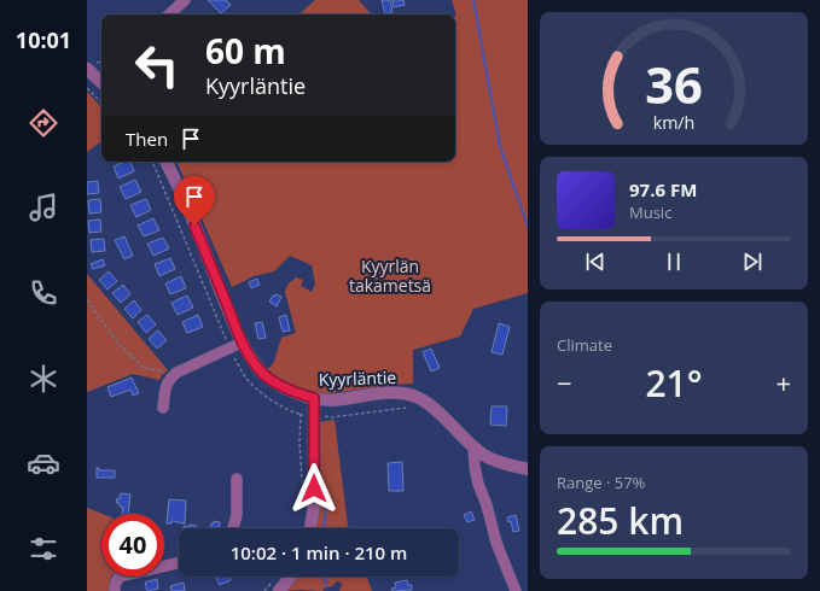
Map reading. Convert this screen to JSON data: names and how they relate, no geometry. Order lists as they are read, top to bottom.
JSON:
{
  "streets": {
    "street": ["Kyyrläntie"]
  },
  "parks": ["Kyyrlän takametsä"],
  "page": {
    "tabs": "10:01",
    "turn": ["60 m", "Kyyrläntie"],
    "then": "Then",
    "song": ["97.6 FM", "Music"],
    "tile": [
      "Climate",
      ["Range · 57%", "285 km"]
    ],
    "heat": ["−", "21°", "+"],
    "limit": "40",
    "trip": "10:02 · 1 min · 210 m",
    "gauge": ["36", "km/h"]
  }
}
